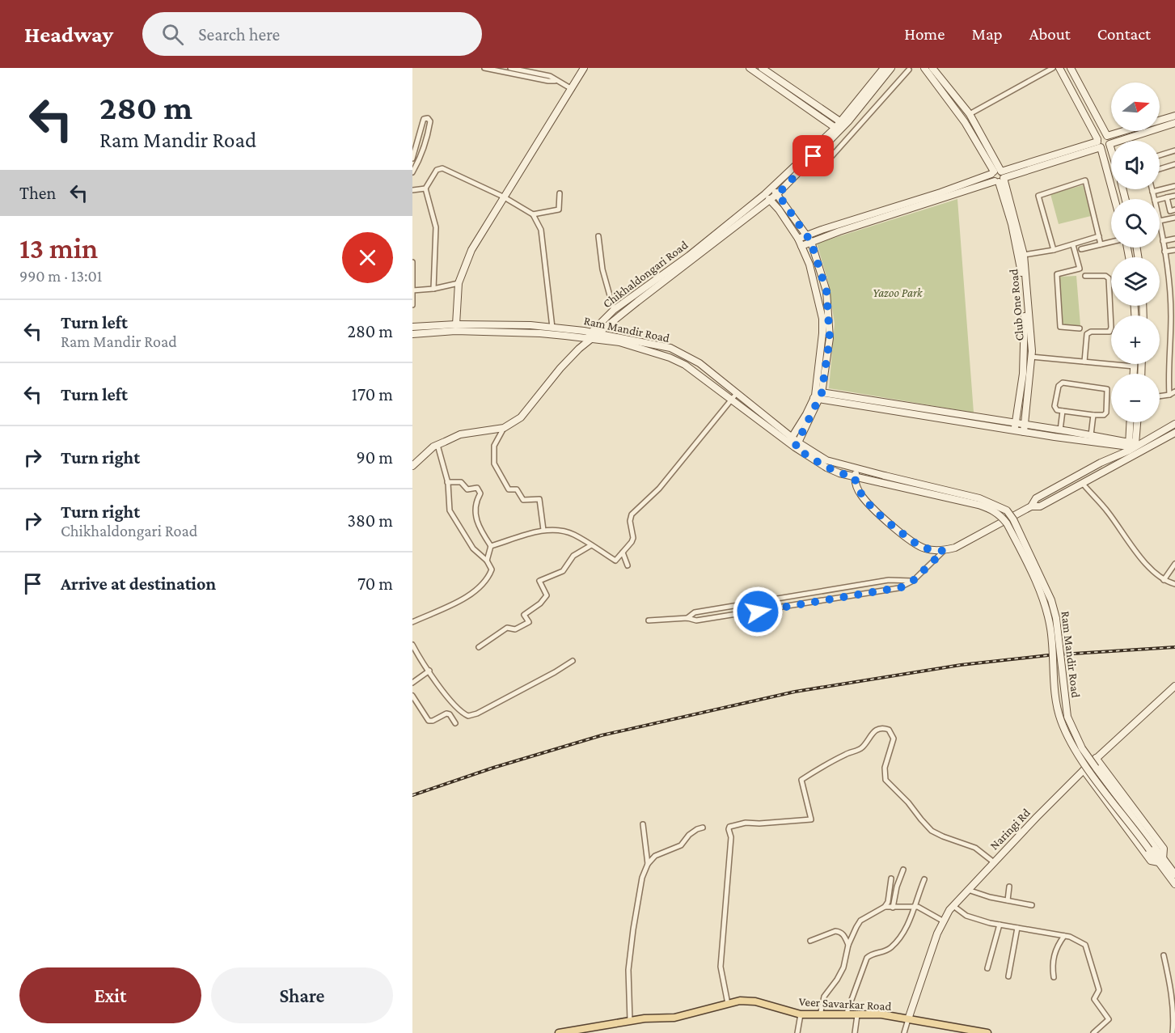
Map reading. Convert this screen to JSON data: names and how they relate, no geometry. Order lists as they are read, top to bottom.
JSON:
{
  "streets": {
    "main road": ["Veer Savarkar Road"],
    "street": [
      "Chikhaldongari Road",
      "Club One Road",
      "Ram Mandir Road",
      "Naringi Rd"
    ]
  },
  "crossings": [
    ["Chikhaldongari Road", "Ram Mandir Road"],
    ["Naringi Rd", "Veer Savarkar Road"]
  ],
  "parks": ["Yazoo Park"],
  "north": "right",
  "page": {
    "header": "Headway",
    "search": "Search here",
    "nav": [
      "Home",
      "Map",
      "About",
      "Contact"
    ],
    "turn": ["280 m", "Ram Mandir Road"],
    "map_buttons": ["+", "−"],
    "then": "Then",
    "heading": ["13 min", "990 m · 13:01"],
    "list": [
      {
        "name": "Turn left",
        "note": "Ram Mandir Road",
        "value": "280 m"
      },
      {
        "name": "Turn left",
        "value": "170 m"
      },
      {
        "name": "Turn right",
        "value": "90 m"
      },
      {
        "name": "Turn right",
        "note": "Chikhaldongari Road",
        "value": "380 m"
      },
      {
        "name": "Arrive at destination",
        "value": "70 m"
      }
    ],
    "buttons": ["Exit", "Share"]
  }
}
